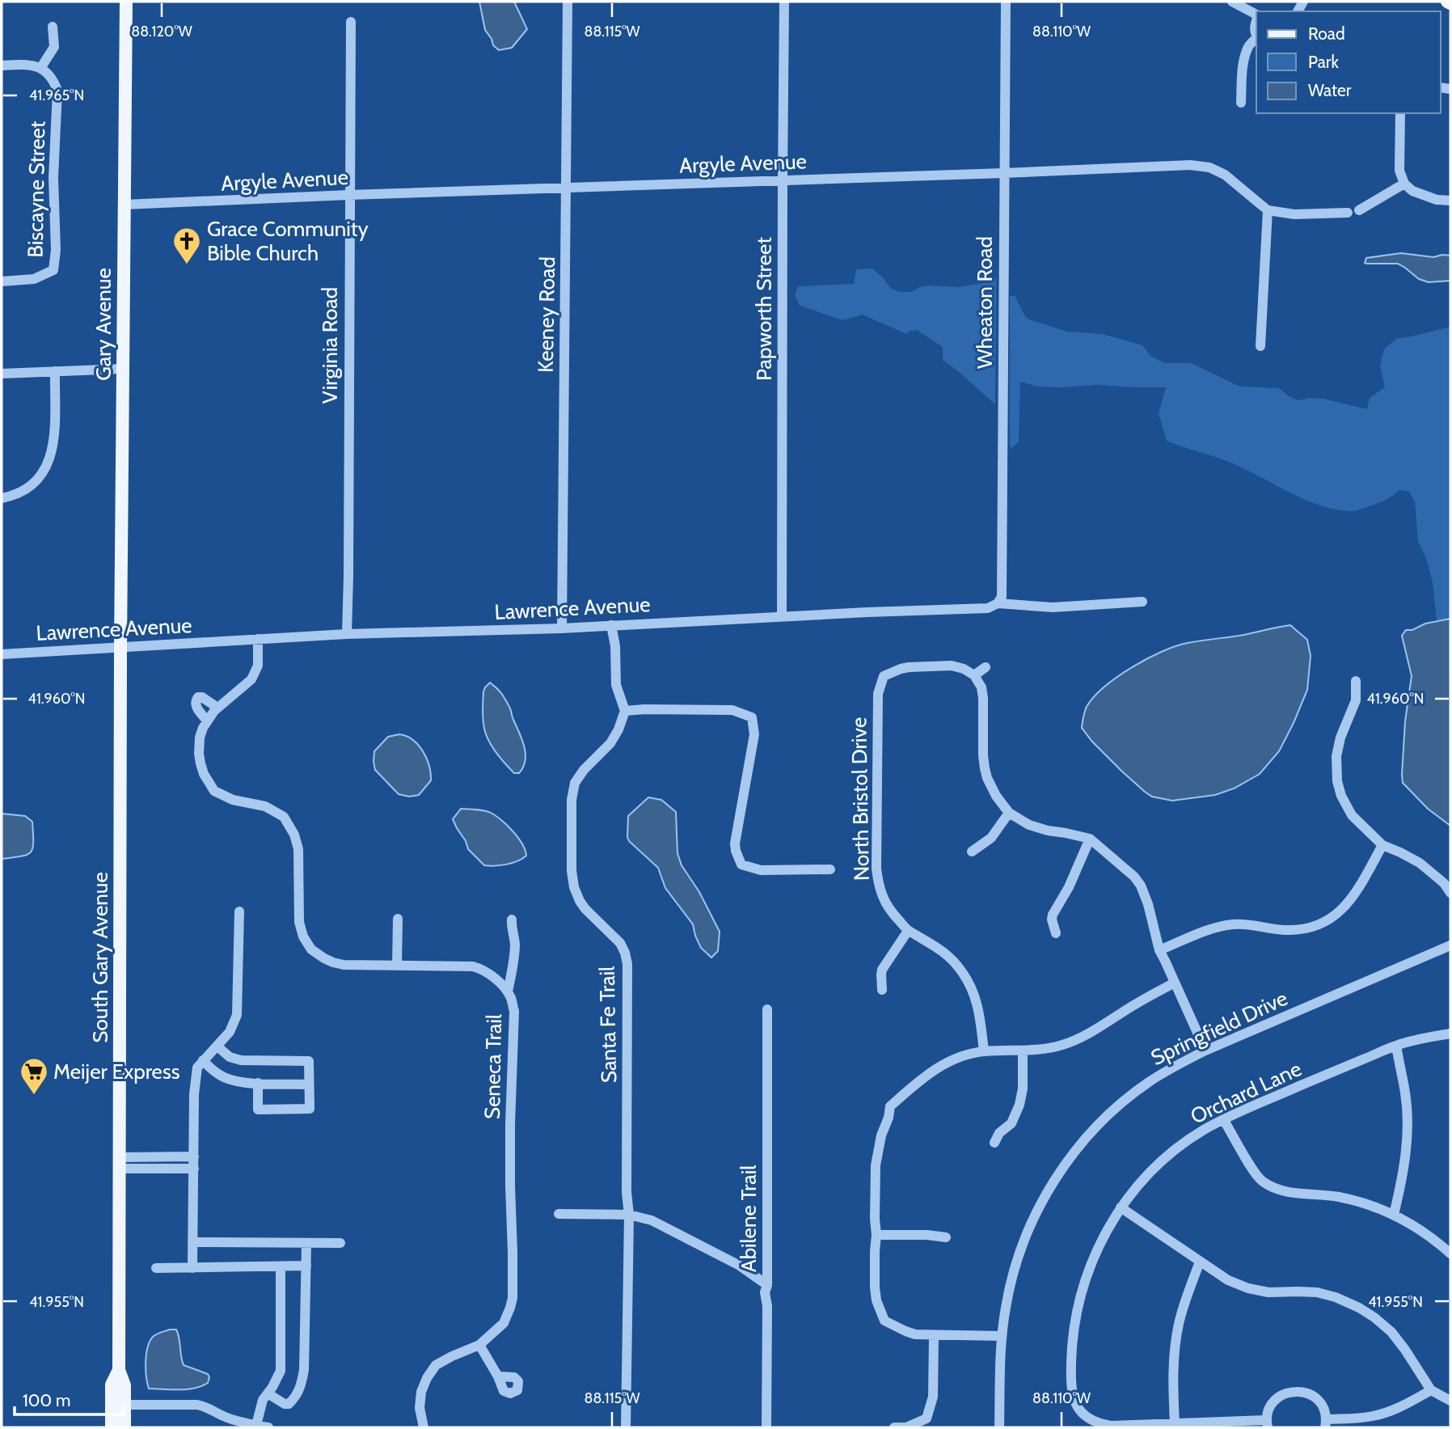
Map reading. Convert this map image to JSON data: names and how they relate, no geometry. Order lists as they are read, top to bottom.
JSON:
{
  "streets": {
    "main road": ["Gary Avenue", "South Gary Avenue"],
    "street": [
      "Argyle Avenue",
      "Biscayne Street",
      "Wheaton Road",
      "Papworth Street",
      "Keeney Road",
      "Virginia Road",
      "Lawrence Avenue",
      "North Bristol Drive",
      "Santa Fe Trail",
      "Springfield Drive",
      "Seneca Trail",
      "Orchard Lane",
      "Abilene Trail"
    ]
  },
  "crossings": [
    ["Argyle Avenue", "Wheaton Road"],
    ["Argyle Avenue", "Papworth Street"],
    ["Argyle Avenue", "Keeney Road"],
    ["Argyle Avenue", "Gary Avenue"],
    ["Argyle Avenue", "Virginia Road"],
    ["Wheaton Road", "Lawrence Avenue"],
    ["Papworth Street", "Lawrence Avenue"],
    ["Keeney Road", "Lawrence Avenue"],
    ["Gary Avenue", "Lawrence Avenue"],
    ["Gary Avenue", "South Gary Avenue"],
    ["Virginia Road", "Lawrence Avenue"],
    ["Lawrence Avenue", "South Gary Avenue"],
    ["Lawrence Avenue", "Seneca Trail"]
  ],
  "places": {
    "church": ["Grace Community Bible Church"],
    "supermarket": ["Meijer Express"]
  },
  "legend": ["Road", "Park", "Water"],
  "scale_bar": "100 m",
  "coordinates": [
    "88.120°W",
    "88.115°W",
    "88.110°W",
    "41.965°N",
    "41.960°N",
    "41.955°N"
  ]
}
